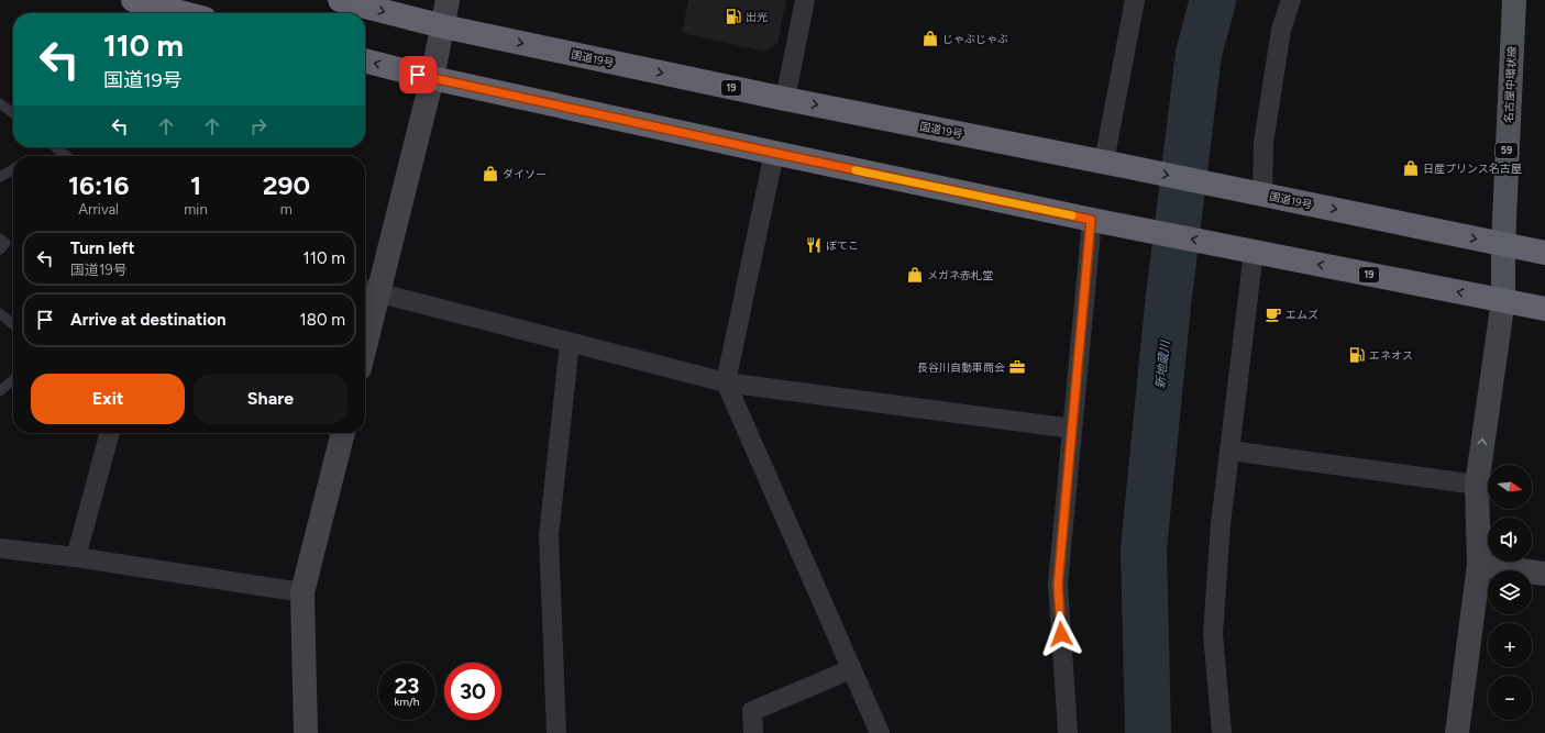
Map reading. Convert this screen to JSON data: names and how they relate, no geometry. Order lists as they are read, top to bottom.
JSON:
{
  "streets": {
    "highway": ["国道19号", "19"],
    "main road": ["名古屋中環状線", "59"]
  },
  "crossings": [
    ["国道19号", "名古屋中環状線"],
    ["名古屋中環状線", "19"]
  ],
  "water": ["新地蔵川"],
  "places": {
    "fuel station": ["出光", "エネオス"],
    "shop": [
      "じゃぶじゃぶ",
      "日産プリンス名古屋",
      "ダイソー",
      "メガネ赤札堂"
    ],
    "restaurant": ["ぼてこ"],
    "cafe": ["エムズ"],
    "office": ["長谷川自動車商会"]
  },
  "north": "right",
  "page": {
    "turn": ["110 m", "国道19号"],
    "eta": [
      "16:16",
      "Arrival",
      "1",
      "min",
      "290",
      "m"
    ],
    "list": [
      {
        "name": "Turn left",
        "note": "国道19号",
        "value": "110 m"
      },
      {
        "name": "Arrive at destination",
        "value": "180 m"
      }
    ],
    "buttons": ["Exit", "Share"],
    "map_buttons": ["+", "−"],
    "speed": "23 km/h",
    "limit": "30"
  }
}
